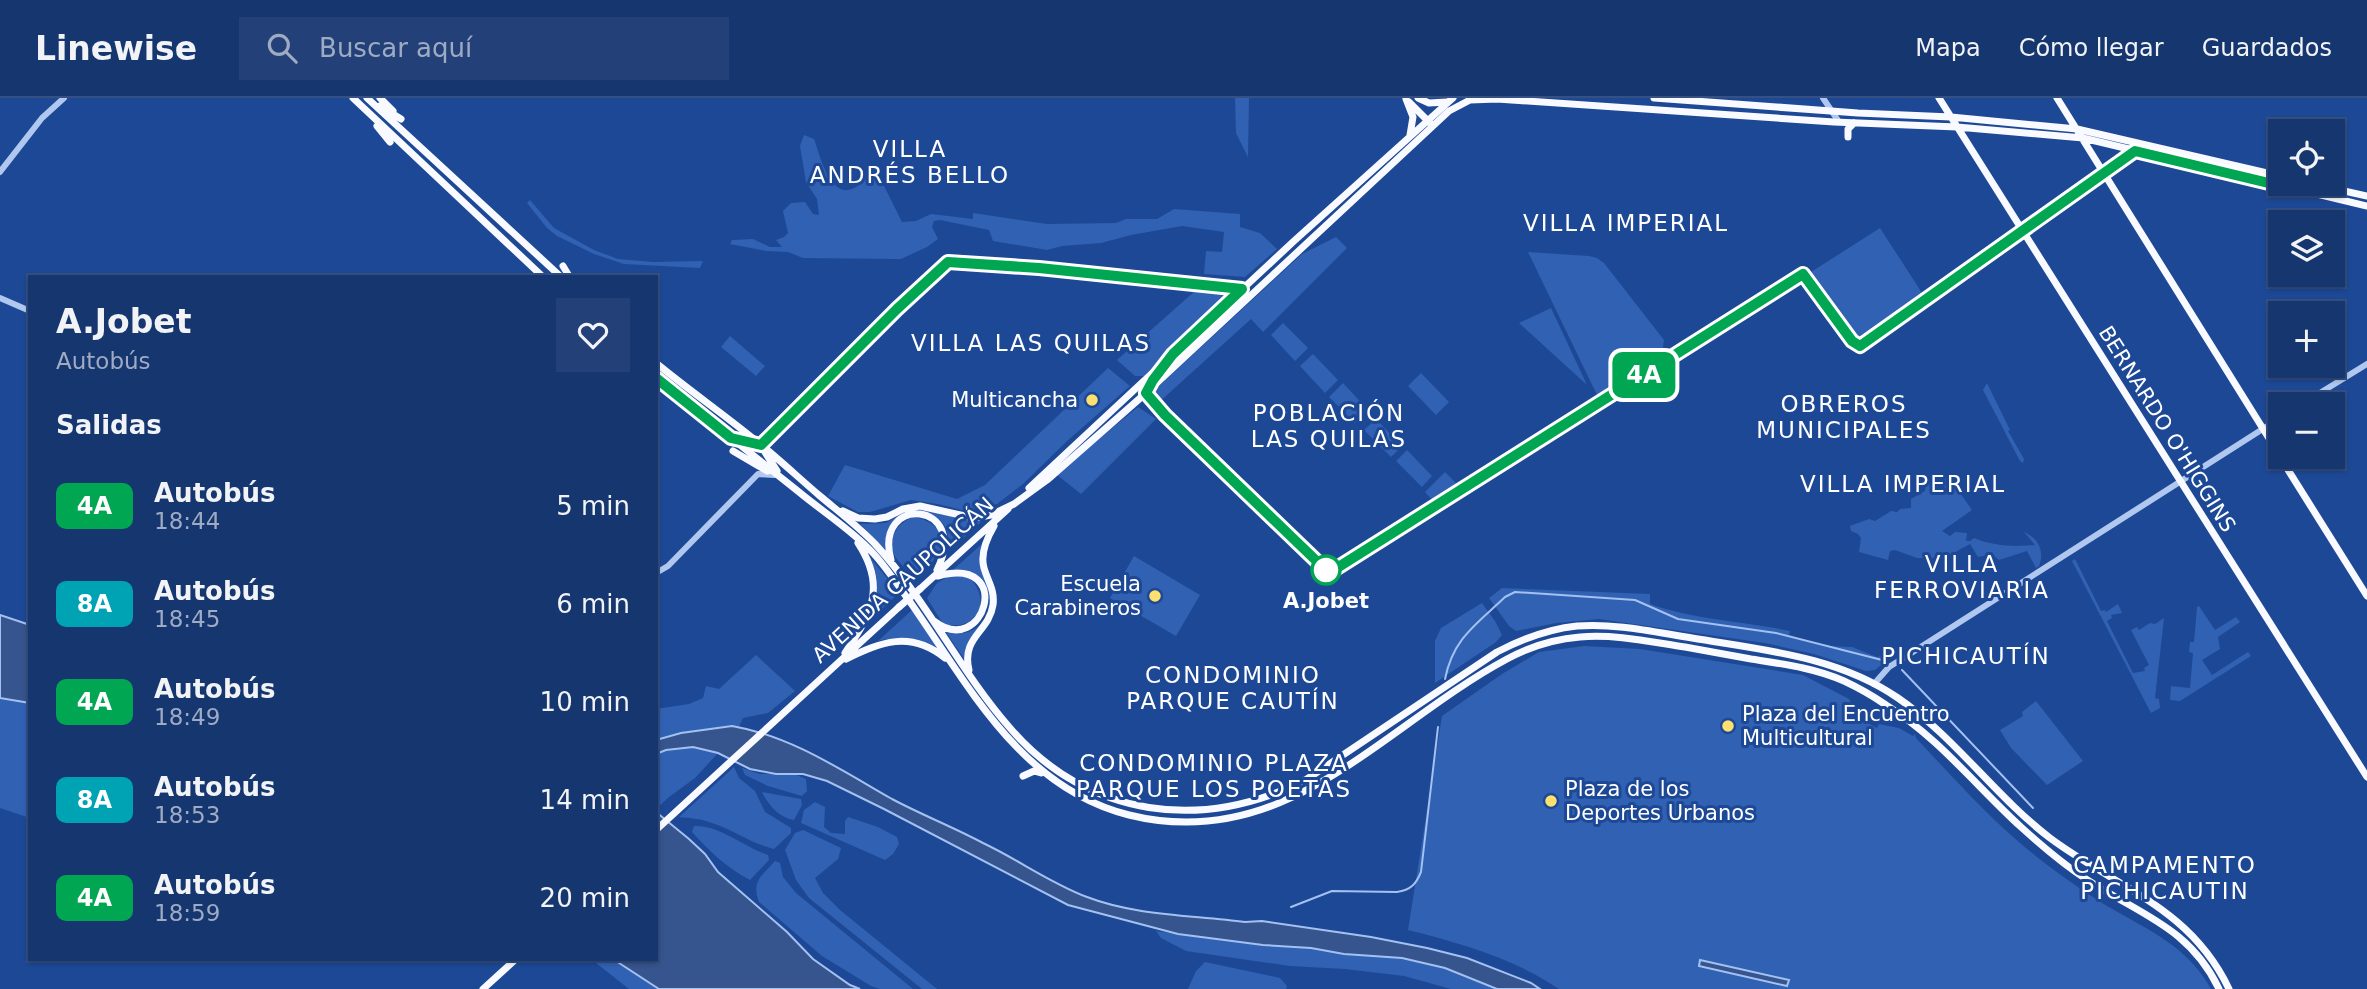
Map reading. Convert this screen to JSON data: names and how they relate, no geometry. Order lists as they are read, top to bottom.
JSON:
{
  "streets": {
    "main road": ["BERNARDO O'HIGGINS", "AVENIDA CAUPOLICÁN"]
  },
  "crossings": [
    ["BERNARDO O'HIGGINS", "AVENIDA CAUPOLICÁN"]
  ],
  "districts": [
    "VILLA ANDRÉS BELLO",
    "VILLA IMPERIAL",
    "VILLA LAS QUILAS",
    "OBREROS MUNICIPALES",
    "POBLACIÓN LAS QUILAS",
    "VILLA IMPERIAL",
    "VILLA FERROVIARIA",
    "PICHICAUTÍN",
    "CONDOMINIO PARQUE CAUTÍN",
    "CONDOMINIO PLAZA PARQUE LOS POETAS",
    "CAMPAMENTO PICHICAUTIN"
  ],
  "places": [
    "Multicancha",
    "A.Jobet",
    "Escuela Carabineros",
    "Plaza del Encuentro Multicultural",
    "Plaza de los Deportes Urbanos"
  ],
  "lines": ["bus line 4A"],
  "page": {
    "header": "Linewise",
    "search": "Buscar aquí",
    "nav": ["Mapa", "Cómo llegar", "Guardados"],
    "on_map": "4A",
    "map_buttons": ["+", "−"],
    "heading": [
      ["A.Jobet", "Autobús"],
      "Salidas"
    ],
    "list": [
      {
        "mark": "4A",
        "name": "Autobús",
        "note": "18:44",
        "value": "5 min"
      },
      {
        "mark": "8A",
        "name": "Autobús",
        "note": "18:45",
        "value": "6 min"
      },
      {
        "mark": "4A",
        "name": "Autobús",
        "note": "18:49",
        "value": "10 min"
      },
      {
        "mark": "8A",
        "name": "Autobús",
        "note": "18:53",
        "value": "14 min"
      },
      {
        "mark": "4A",
        "name": "Autobús",
        "note": "18:59",
        "value": "20 min"
      }
    ]
  }
}
